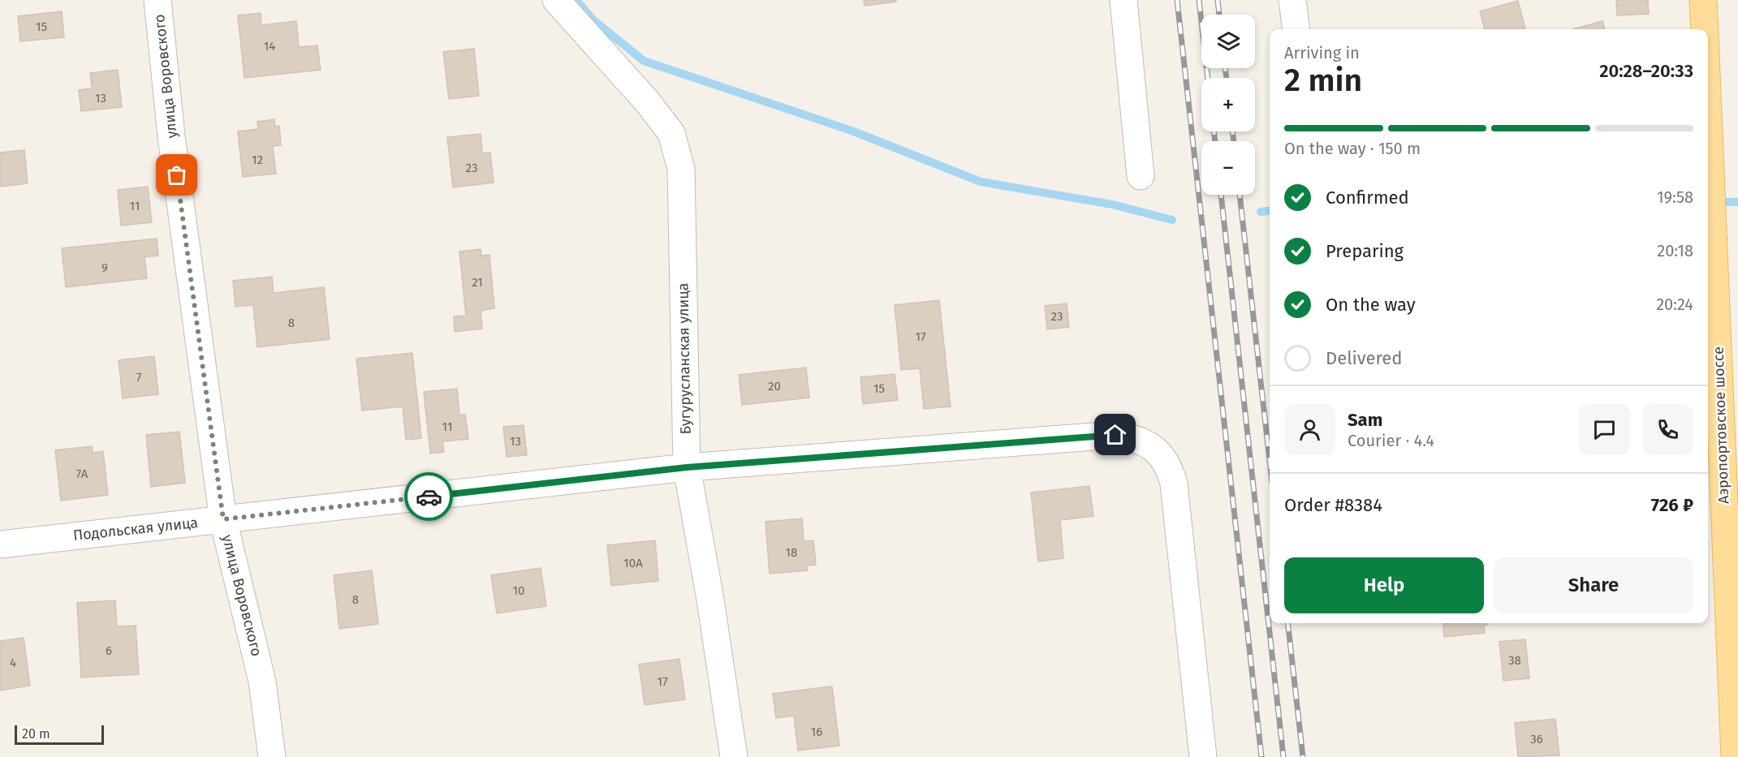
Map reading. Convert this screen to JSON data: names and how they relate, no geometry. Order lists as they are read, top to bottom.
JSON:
{
  "streets": {
    "main road": ["Аэропортовское шоссе"],
    "street": ["улица Воровского", "Бугурусланская улица", "Подольская улица"]
  },
  "crossings": [
    ["улица Воровского", "Подольская улица"],
    ["Бугурусланская улица", "Подольская улица"]
  ],
  "house_numbers": [
    "15",
    "14",
    "13",
    "12",
    "23",
    "11",
    "9",
    "21",
    "23",
    "8",
    "17",
    "7",
    "20",
    "15",
    "11",
    "13",
    "7А",
    "18",
    "10А",
    "10",
    "8",
    "6",
    "38",
    "4",
    "17",
    "16",
    "36"
  ],
  "scale_bar": "20 m",
  "page": {
    "map_buttons": ["+", "−"],
    "heading": ["2 min", "Arriving in", "20:28–20:33"],
    "panel": [
      "Sam",
      "Courier · 4.4",
      "Order #8384",
      "726 ₽"
    ],
    "bar": "On the way · 150 m",
    "list": [
      ["Confirmed", "19:58"],
      ["Preparing", "20:18"],
      ["On the way", "20:24"],
      "Delivered"
    ],
    "buttons": ["Help", "Share"],
    "scale": "20 m"
  }
}
